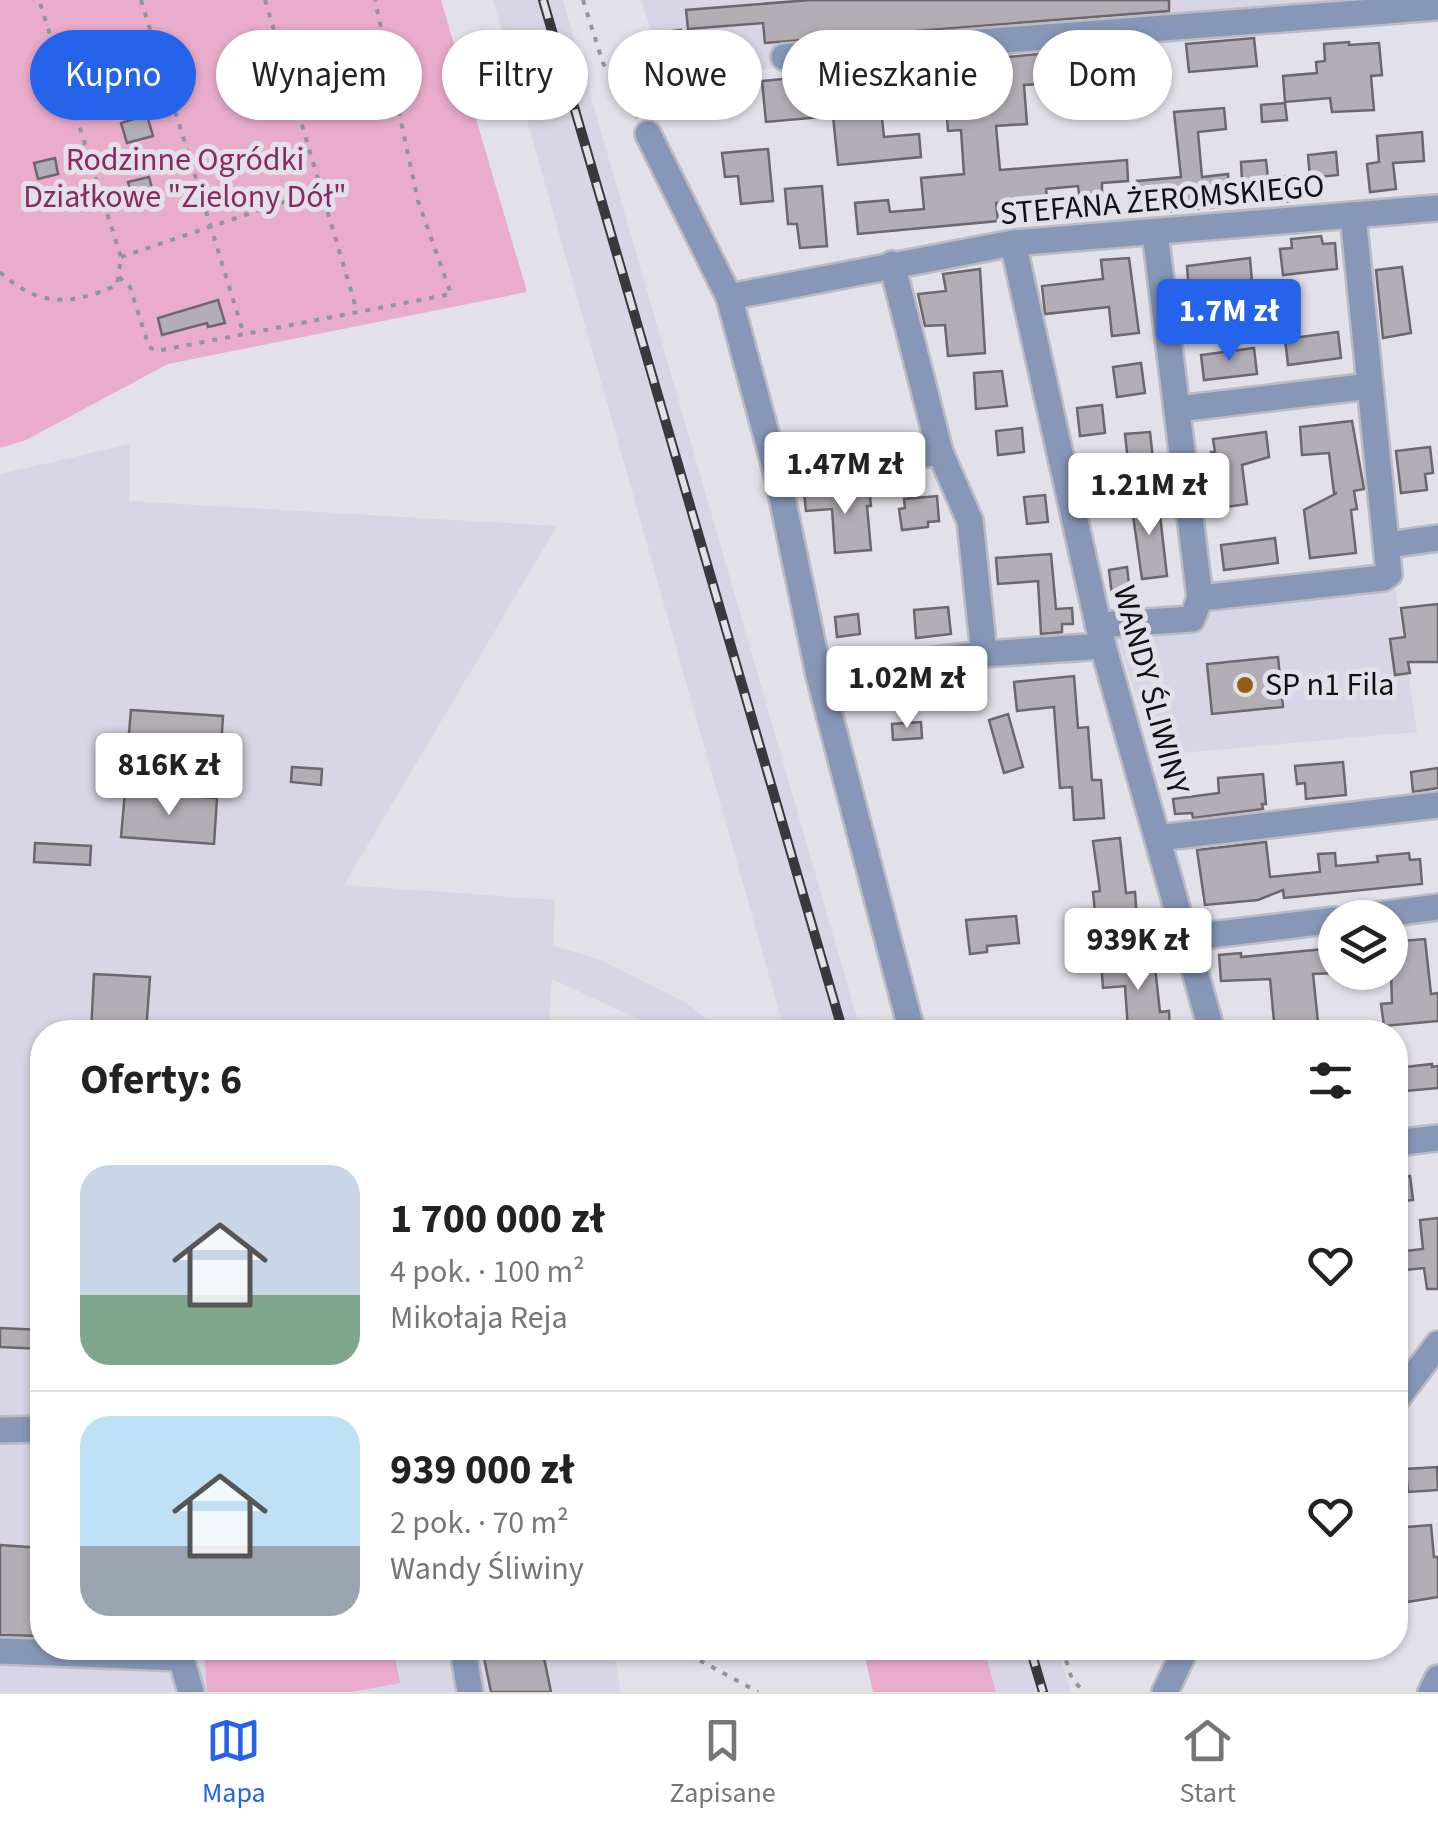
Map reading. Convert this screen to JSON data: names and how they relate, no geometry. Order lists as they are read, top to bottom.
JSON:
{
  "streets": {
    "street": ["STEFANA ŻEROMSKIEGO", "WANDY ŚLIWINY"]
  },
  "crossings": [
    ["STEFANA ŻEROMSKIEGO", "WANDY ŚLIWINY"]
  ],
  "parks": ["Rodzinne Ogródki Działkowe \"Zielony Dół\""],
  "places": ["SP n1 Fila"],
  "page": {
    "chip": [
      "Kupno",
      "Wynajem",
      "Filtry",
      "Nowe",
      "Mieszkanie",
      "Dom"
    ],
    "price": [
      "1.7M zł",
      "1.47M zł",
      "1.21M zł",
      "1.02M zł",
      "816K zł",
      "939K zł"
    ],
    "heading": "Oferty: 6",
    "list": [
      {
        "name": "1 700 000 zł",
        "note": "4 pok. · 100 m² · Mikołaja Reja"
      },
      {
        "name": "939 000 zł",
        "note": "2 pok. · 70 m² · Wandy Śliwiny"
      }
    ],
    "tabs": ["Mapa", "Zapisane", "Start"]
  }
}
